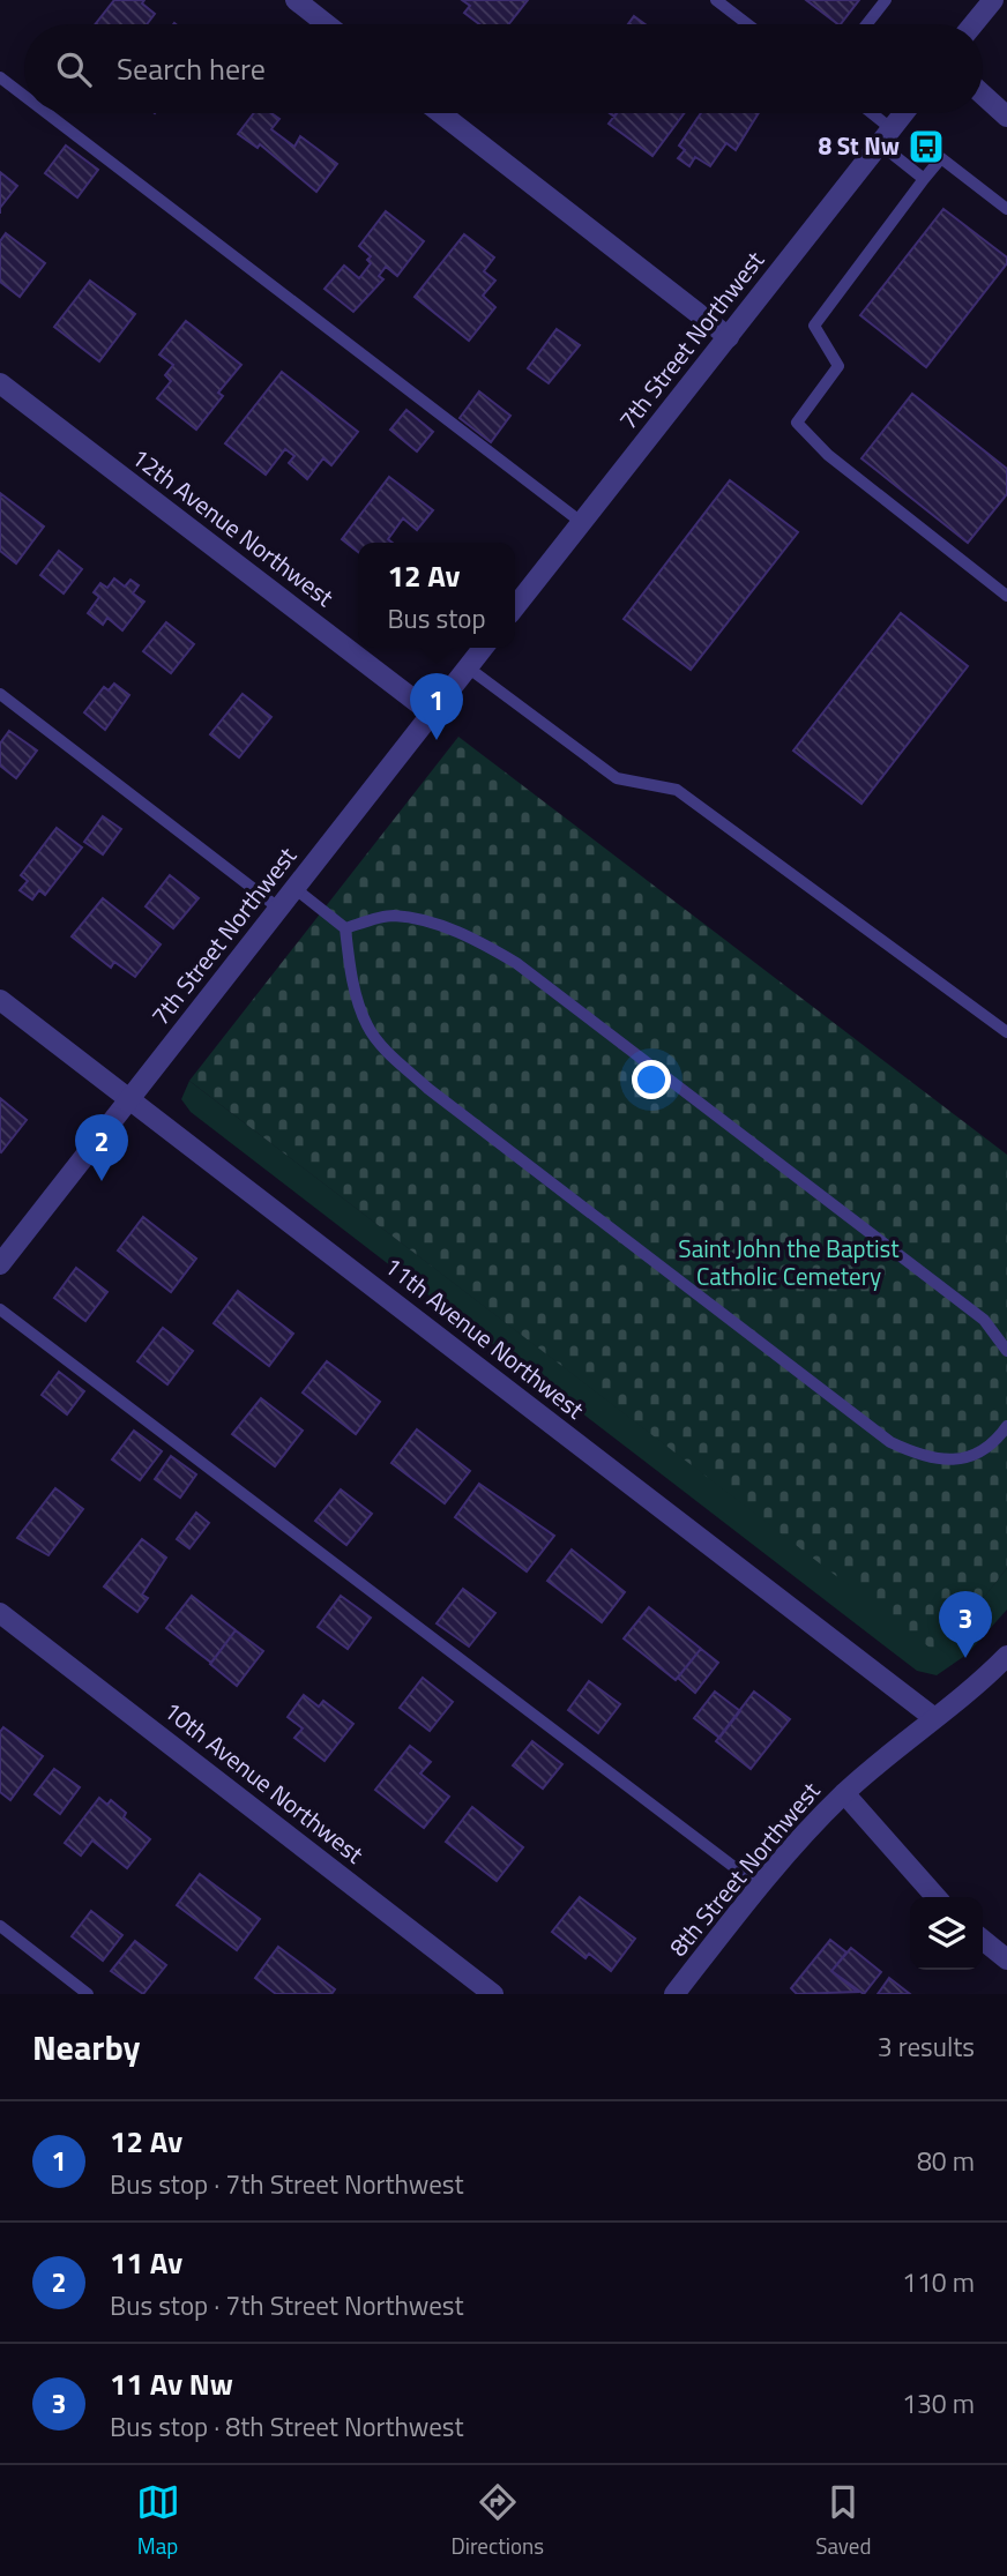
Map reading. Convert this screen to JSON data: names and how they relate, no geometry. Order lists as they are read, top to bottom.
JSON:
{
  "streets": {
    "street": [
      "7th Street Northwest",
      "12th Avenue Northwest",
      "11th Avenue Northwest",
      "10th Avenue Northwest",
      "8th Street Northwest"
    ]
  },
  "crossings": [
    ["7th Street Northwest", "12th Avenue Northwest"],
    ["7th Street Northwest", "11th Avenue Northwest"],
    ["11th Avenue Northwest", "8th Street Northwest"]
  ],
  "parks": ["Saint John the Baptist Catholic Cemetery"],
  "places": {
    "bus stop": ["8 St Nw"]
  },
  "page": {
    "search": "Search here",
    "popup": ["12 Av", "Bus stop"],
    "pins": ["1", "2", "3"],
    "heading": ["Nearby", "3 results"],
    "list": [
      {
        "mark": "1",
        "name": "12 Av",
        "note": "Bus stop · 7th Street Northwest",
        "value": "80 m"
      },
      {
        "mark": "2",
        "name": "11 Av",
        "note": "Bus stop · 7th Street Northwest",
        "value": "110 m"
      },
      {
        "mark": "3",
        "name": "11 Av Nw",
        "note": "Bus stop · 8th Street Northwest",
        "value": "130 m"
      }
    ],
    "nav": ["Map", "Directions", "Saved"]
  }
}
